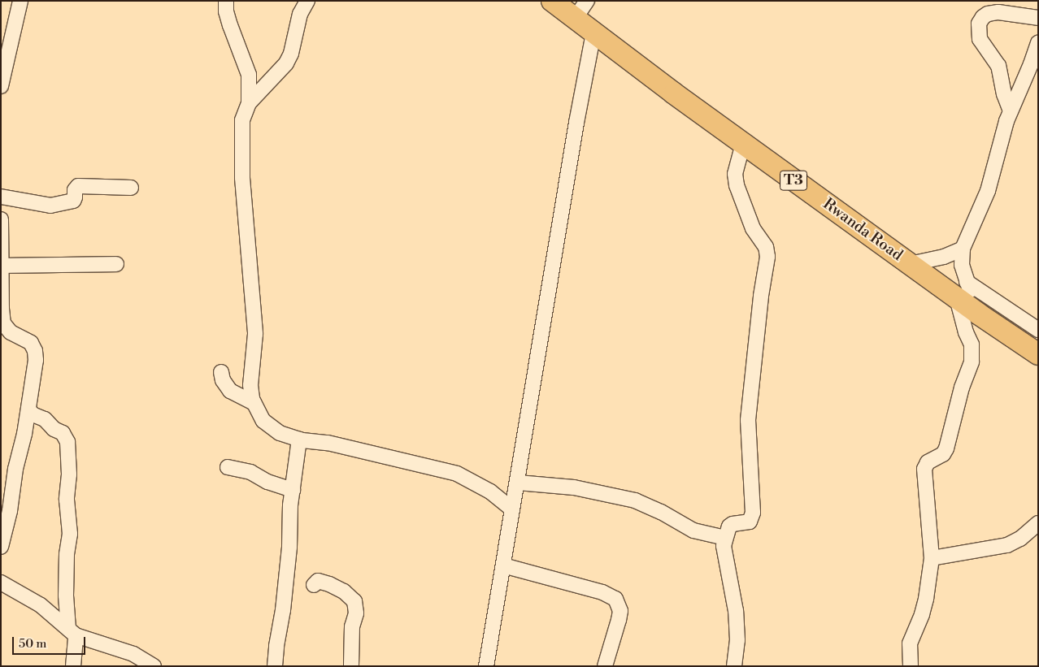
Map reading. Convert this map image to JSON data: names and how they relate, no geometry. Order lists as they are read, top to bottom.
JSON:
{
  "streets": {
    "highway": ["T3", "Rwanda Road"]
  },
  "scale_bar": "50 m"
}
